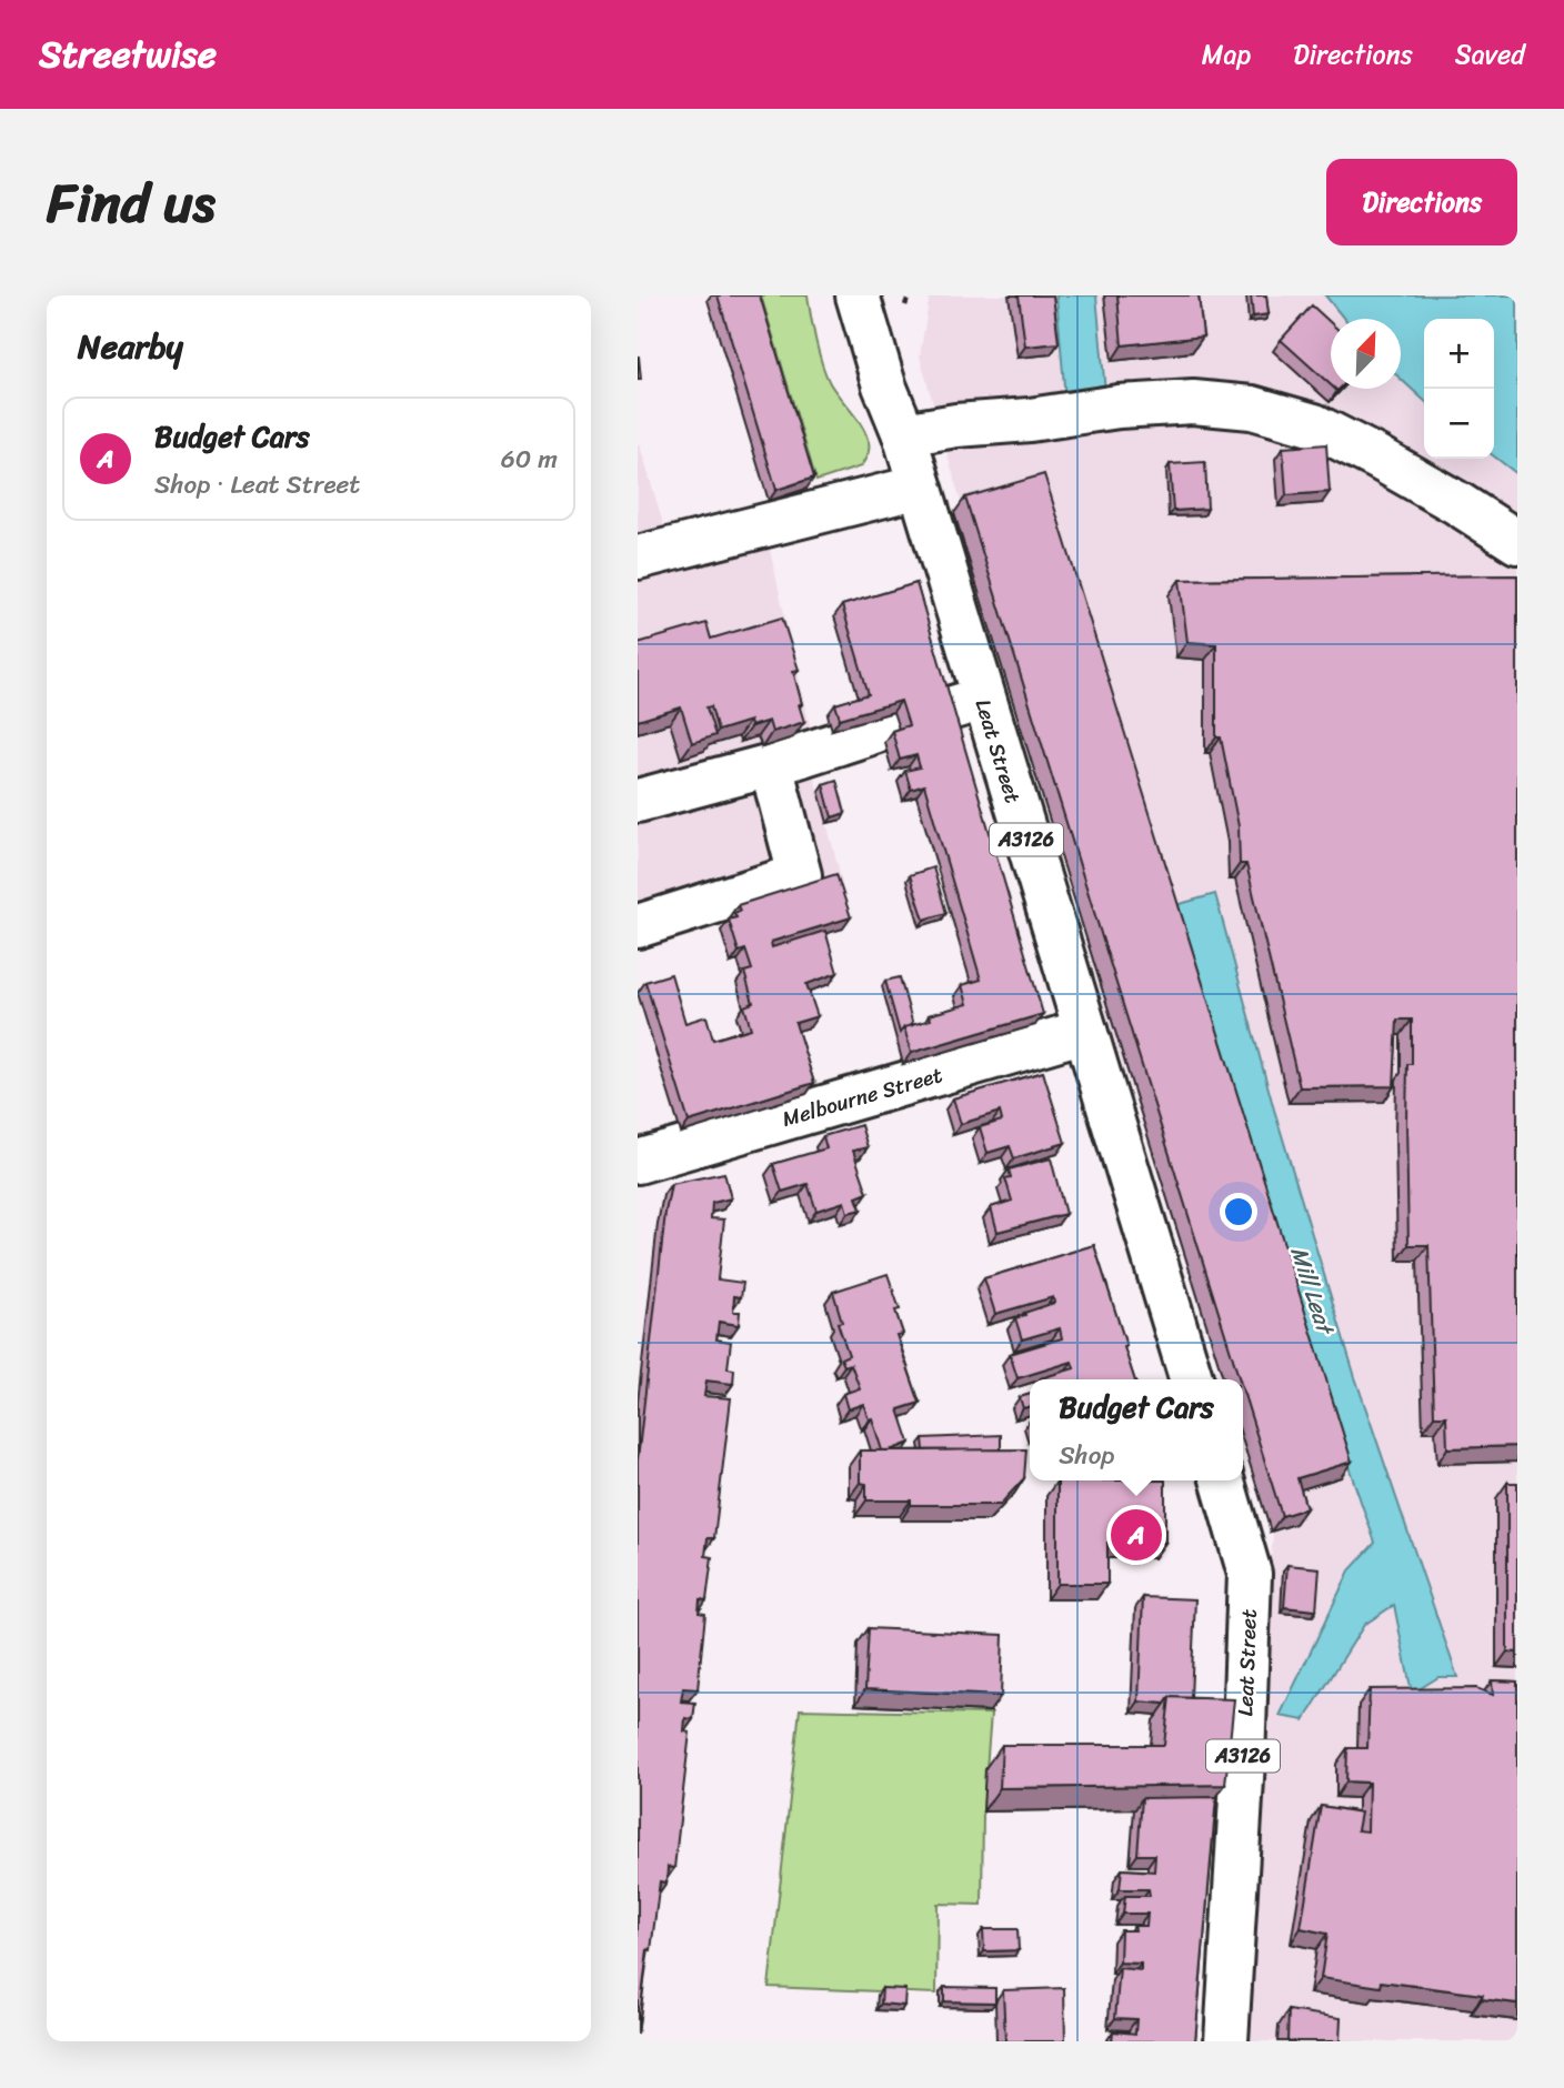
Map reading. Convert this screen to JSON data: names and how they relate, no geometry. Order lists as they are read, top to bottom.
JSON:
{
  "streets": {
    "main road": ["Leat Street", "A3126", "Melbourne Street"]
  },
  "crossings": [
    ["Leat Street", "Melbourne Street"]
  ],
  "water": ["Mill Leat"],
  "north": "top right",
  "page": {
    "header": "Streetwise",
    "nav": ["Map", "Directions", "Saved"],
    "title": "Find us",
    "buttons": "Directions",
    "heading": "Nearby",
    "map_buttons": ["+", "−"],
    "list": [
      {
        "mark": "A",
        "name": "Budget Cars",
        "note": "Shop · Leat Street",
        "value": "60 m"
      }
    ],
    "popup": ["Budget Cars", "Shop"],
    "pins": "A"
  }
}
